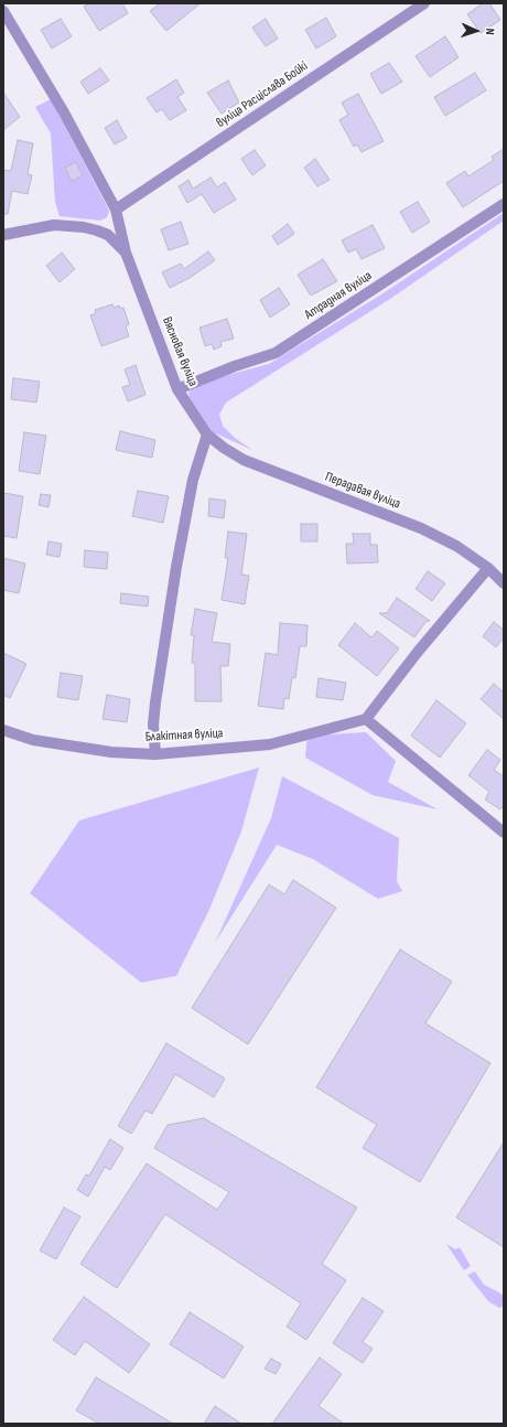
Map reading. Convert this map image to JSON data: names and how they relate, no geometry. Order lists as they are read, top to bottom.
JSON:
{
  "streets": {
    "street": [
      "вуліца Расціслава Бойкі",
      "Атрадная вуліца",
      "Вясновая вуліца",
      "Перадавая вуліца",
      "Блакітная вуліца"
    ]
  },
  "crossings": [
    ["вуліца Расціслава Бойкі", "Вясновая вуліца"],
    ["Атрадная вуліца", "Вясновая вуліца"],
    ["Вясновая вуліца", "Перадавая вуліца"]
  ],
  "north": "right"
}
